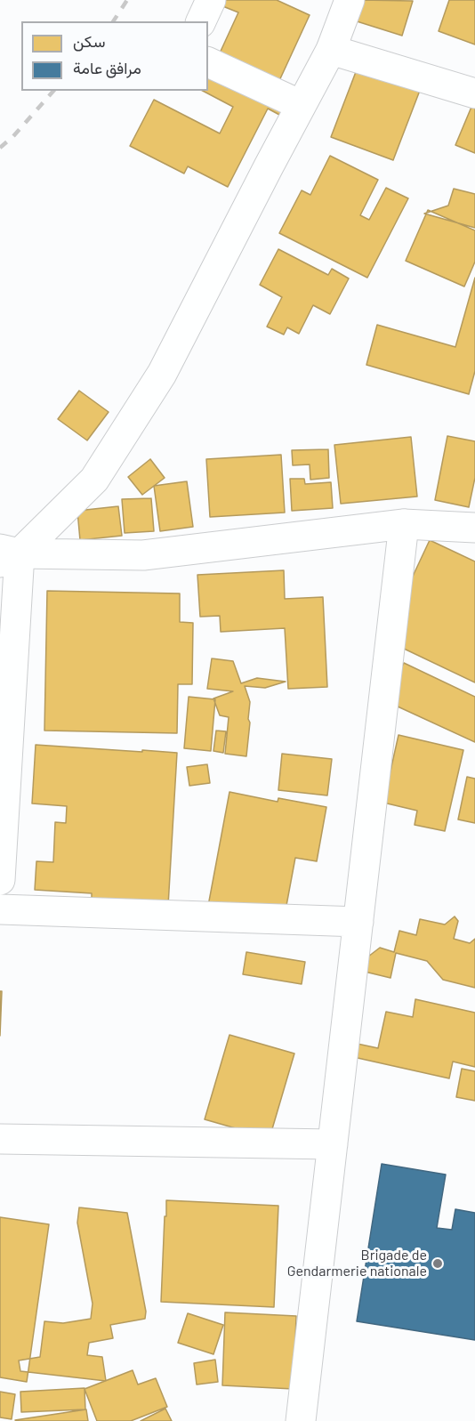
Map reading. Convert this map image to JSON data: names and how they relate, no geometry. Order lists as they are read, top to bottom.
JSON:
{
  "places": ["Brigade de Gendarmerie nationale"],
  "legend": ["سكن", "مرافق عامة"]
}
